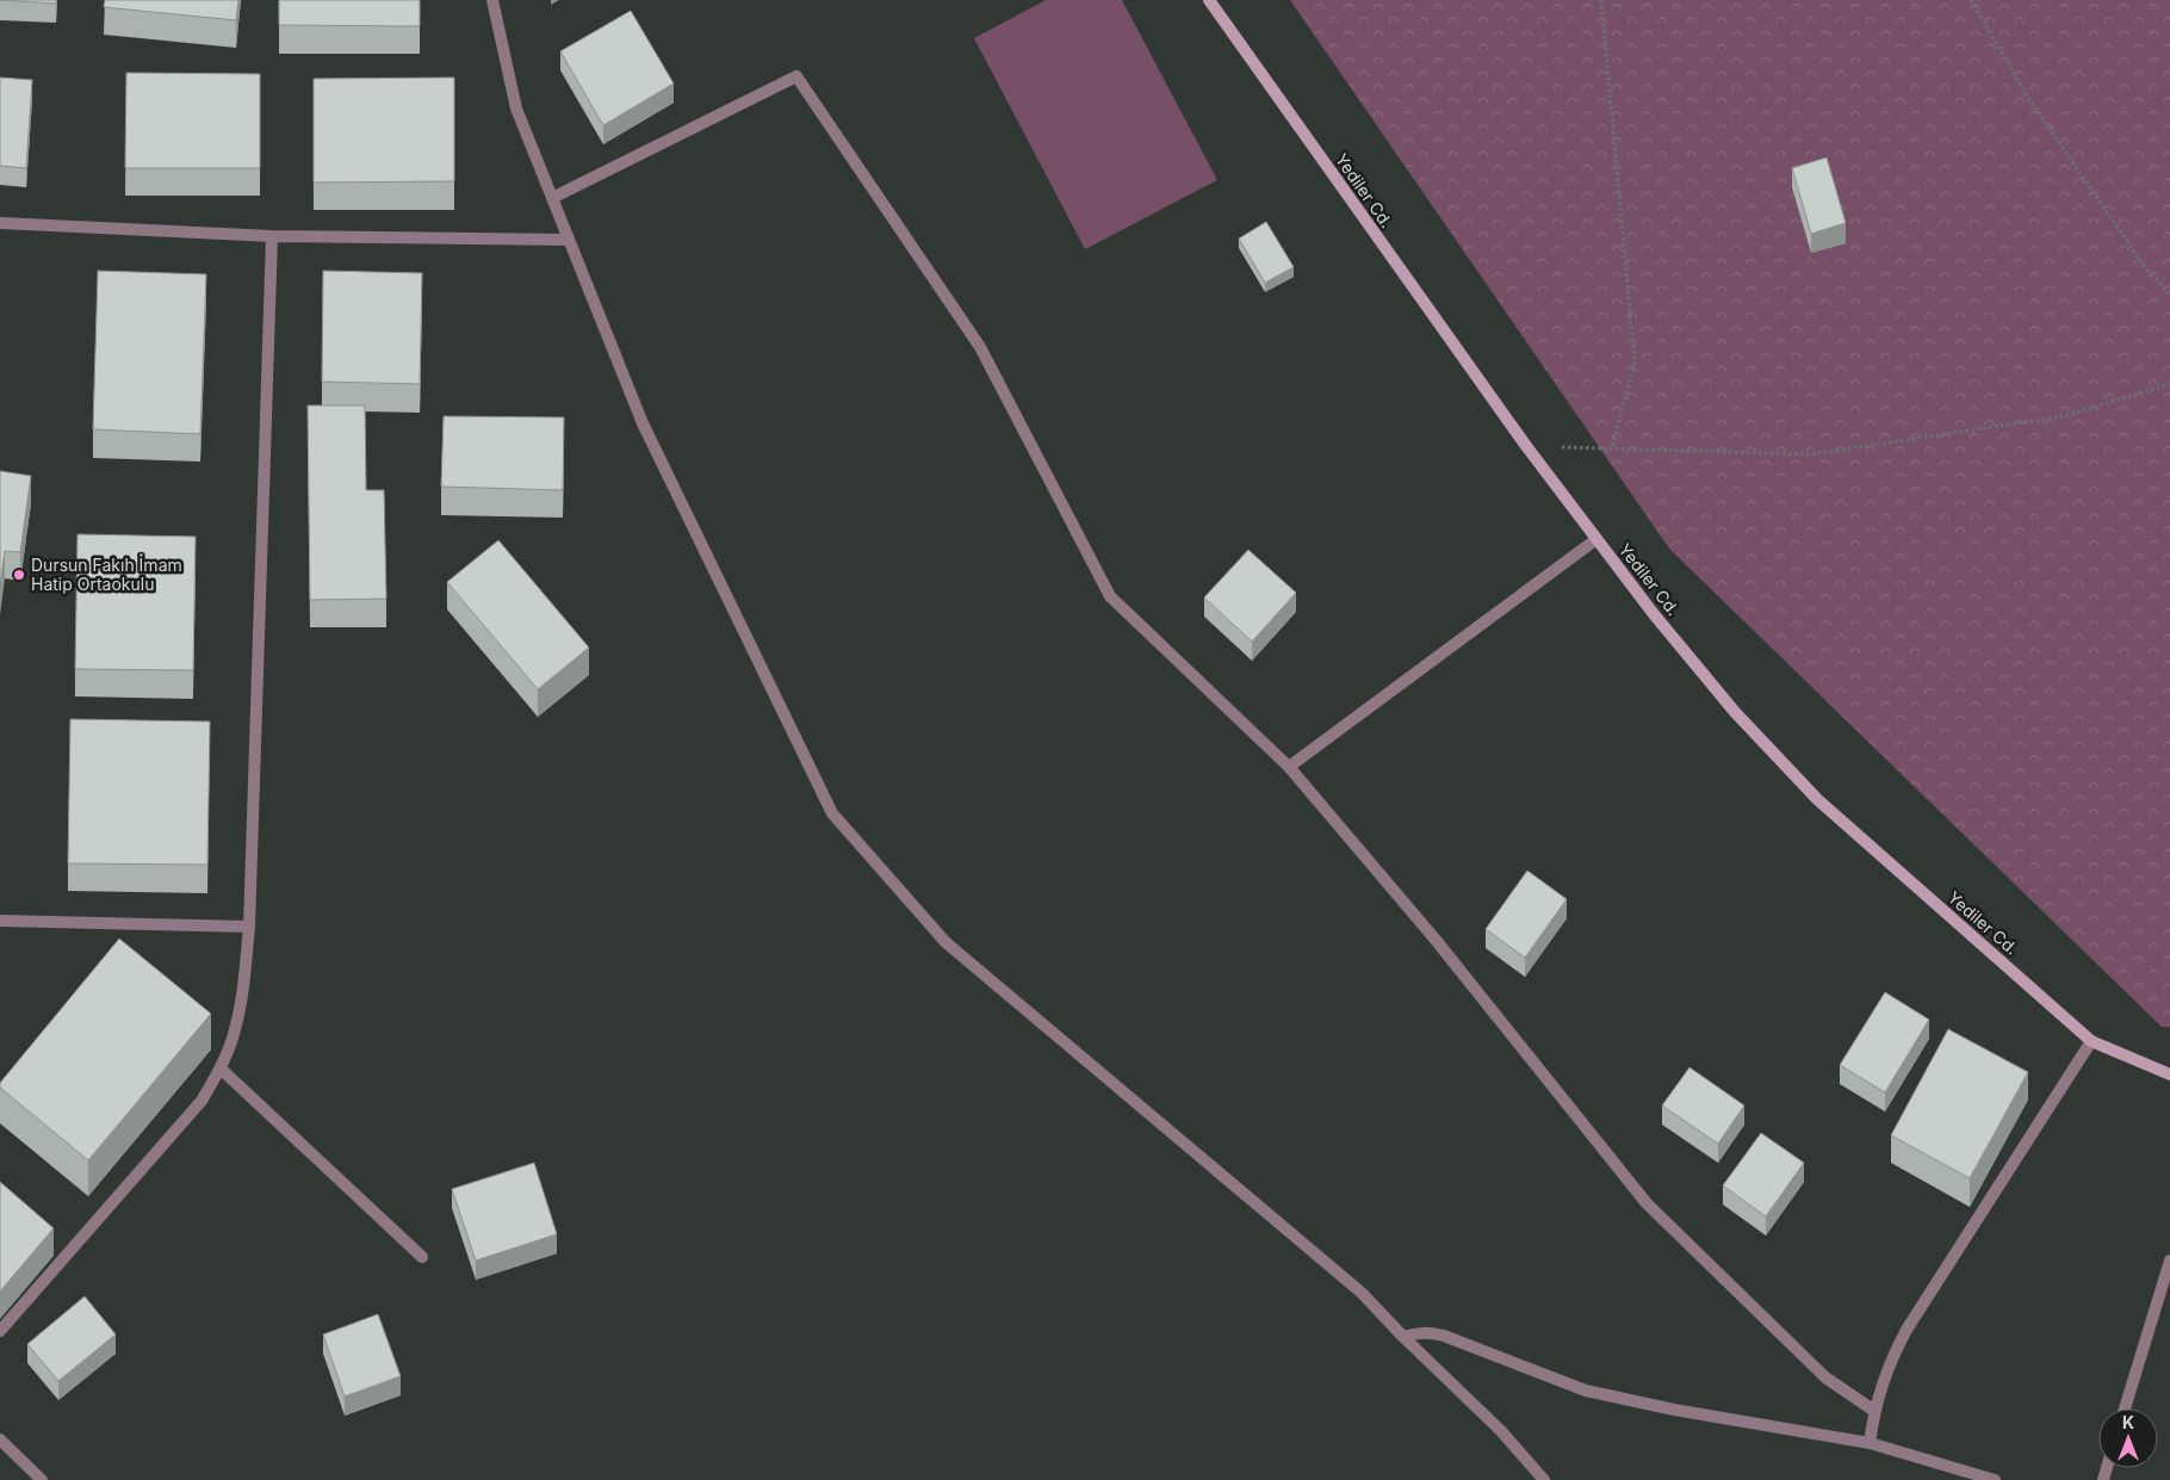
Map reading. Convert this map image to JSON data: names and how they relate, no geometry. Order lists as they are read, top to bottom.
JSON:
{
  "streets": {
    "street": ["Yediler Cd."]
  },
  "places": ["Dursun Fakıh İmam Hatip Ortaokulu"],
  "north": "top"
}
